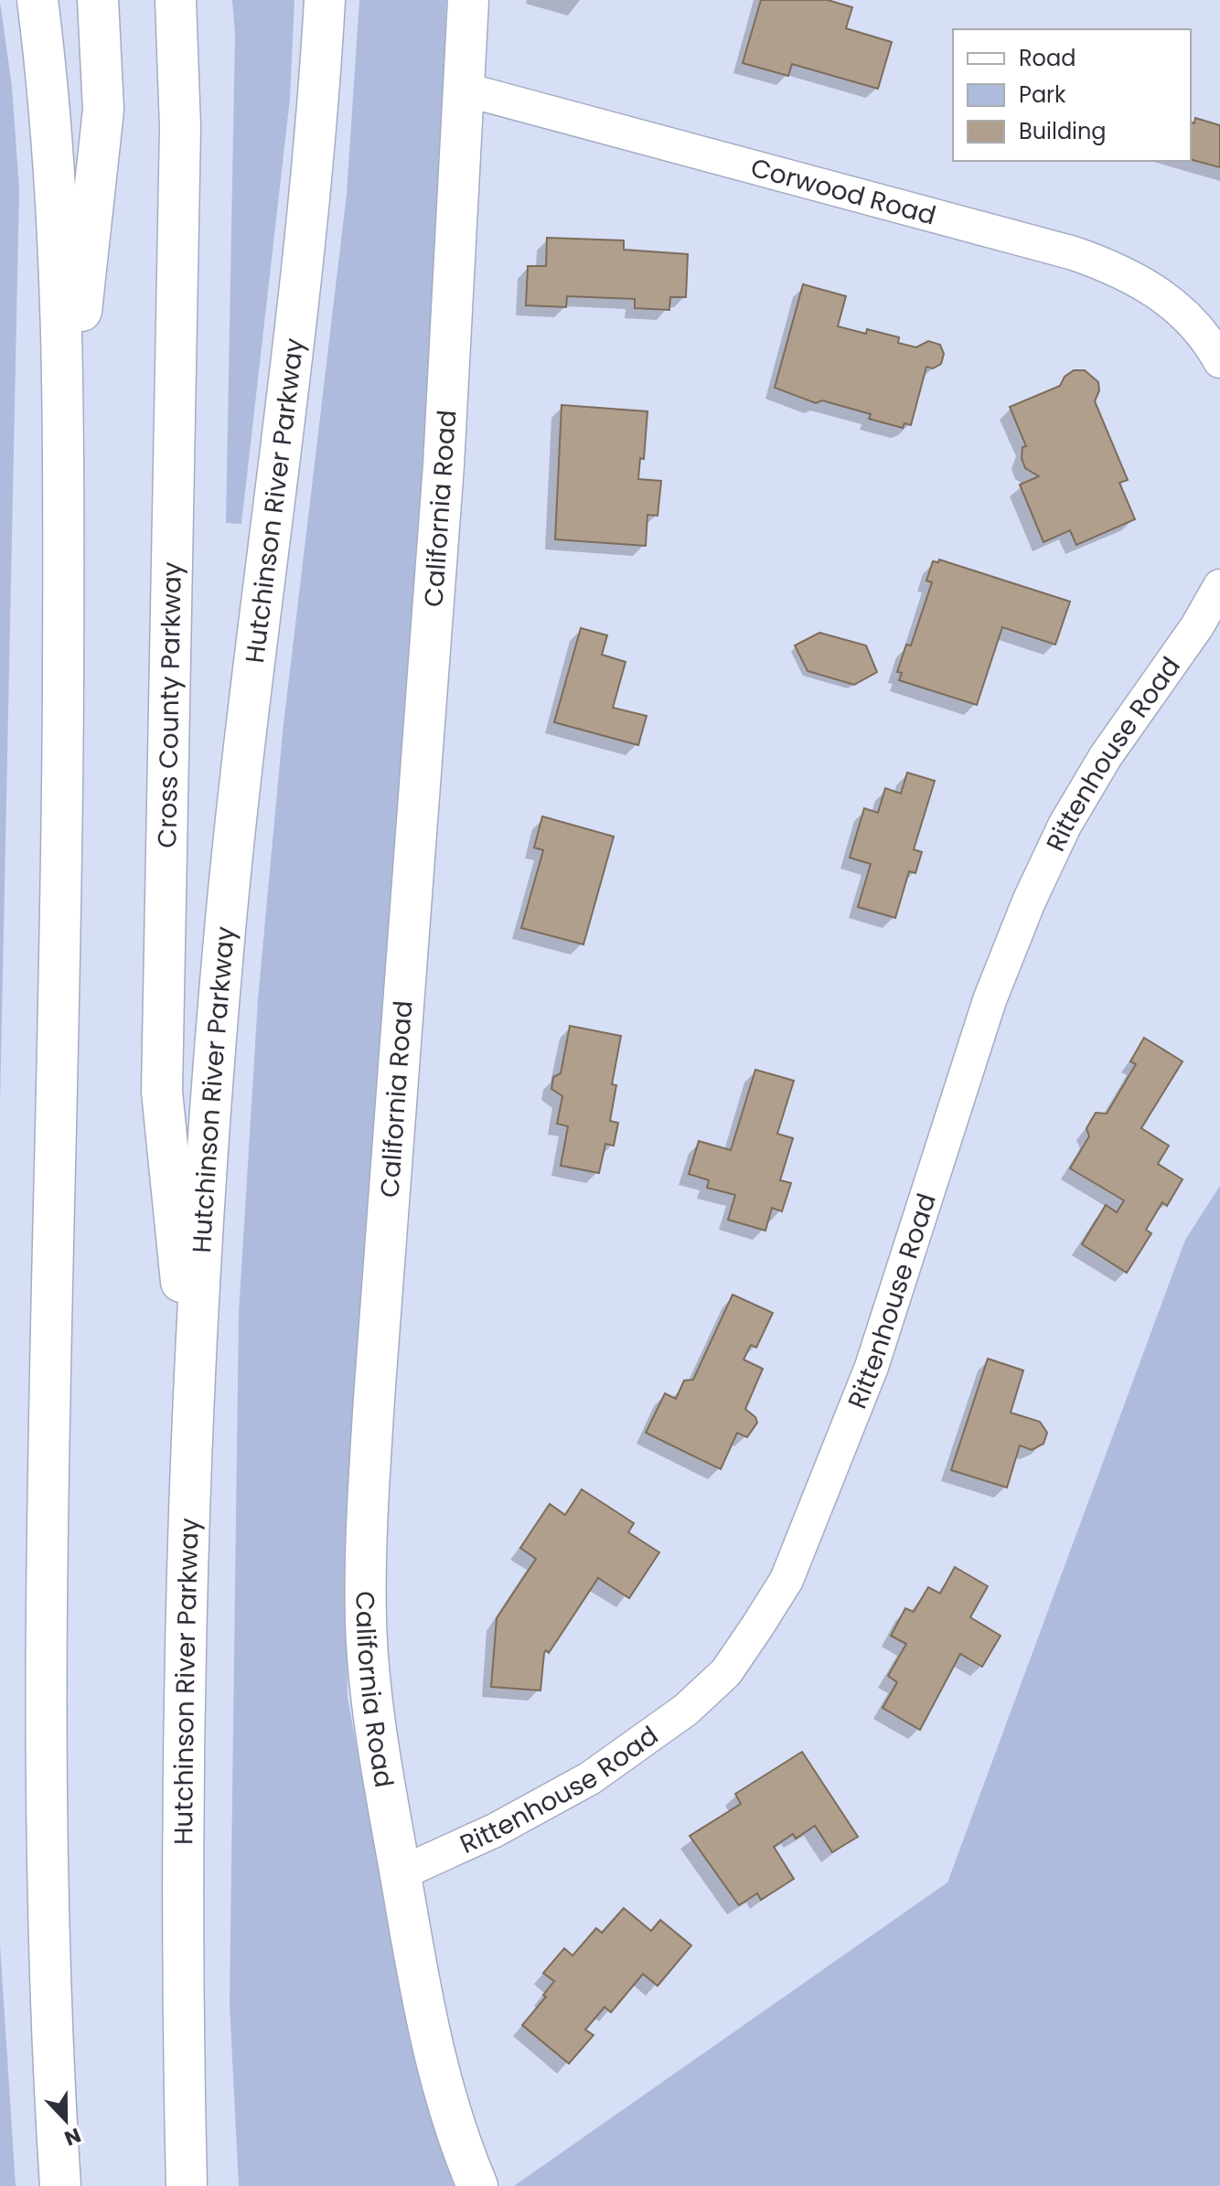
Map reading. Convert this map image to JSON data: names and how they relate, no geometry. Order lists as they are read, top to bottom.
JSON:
{
  "streets": {
    "main road": ["Hutchinson River Parkway", "California Road", "Cross County Parkway"],
    "street": ["Corwood Road", "Rittenhouse Road"]
  },
  "crossings": [
    ["Corwood Road", "California Road"],
    ["Hutchinson River Parkway", "Cross County Parkway"],
    ["California Road", "Rittenhouse Road"]
  ],
  "legend": ["Road", "Park", "Building"],
  "north": "bottom"
}
